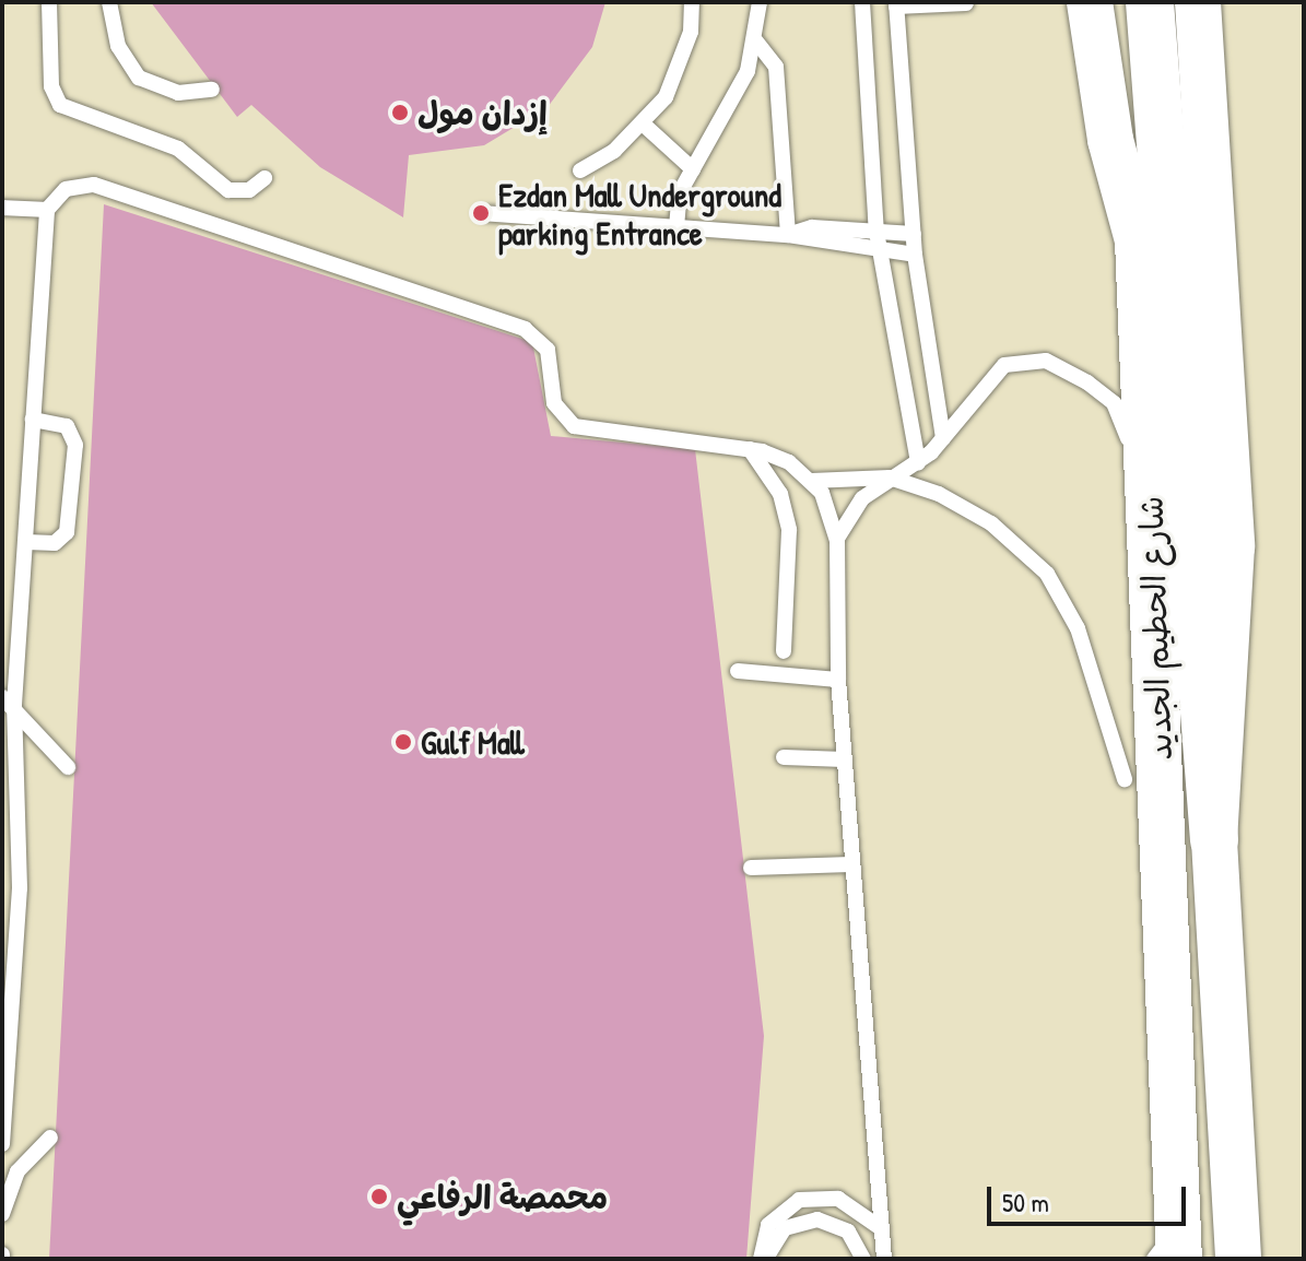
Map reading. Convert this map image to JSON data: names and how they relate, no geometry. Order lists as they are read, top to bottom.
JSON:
{
  "streets": {
    "main road": ["شارع الحطيم الجديد"]
  },
  "places": [
    "إزدان مول",
    "Ezdan Mall Underground parking Entrance",
    "Gulf Mall",
    "محمصة الرفاعي"
  ],
  "scale_bar": "50 m"
}
